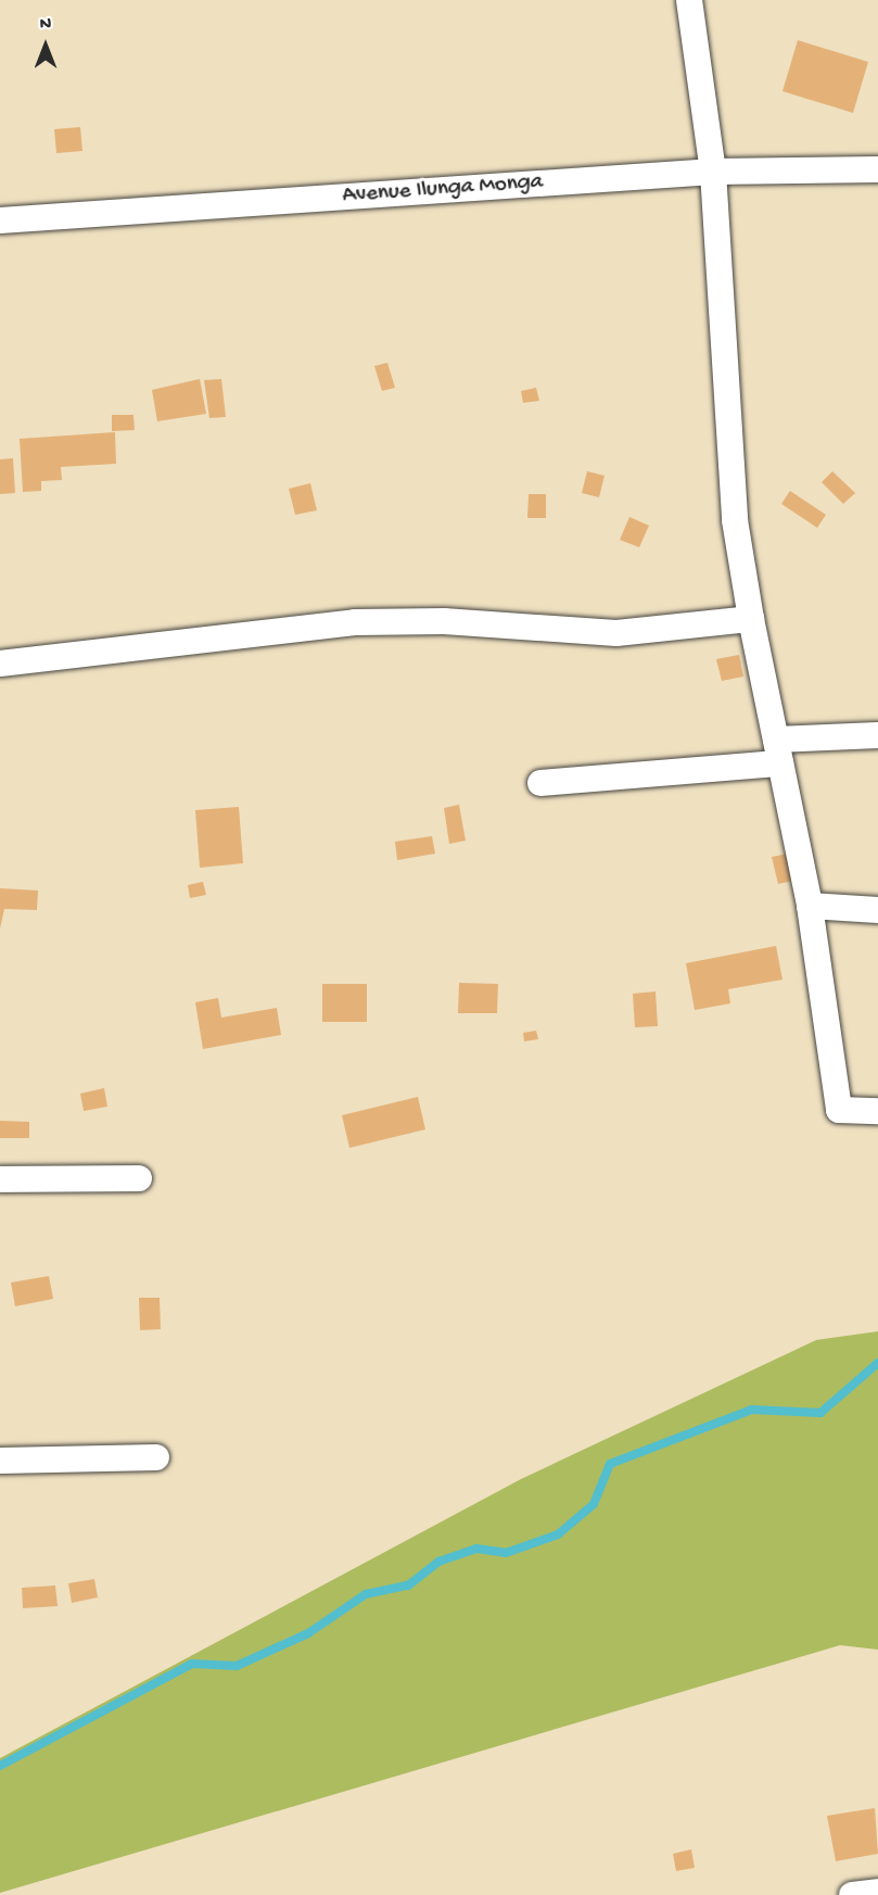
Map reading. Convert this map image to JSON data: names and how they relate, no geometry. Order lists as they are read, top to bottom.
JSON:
{
  "streets": {
    "street": ["Avenue Ilunga Monga"]
  },
  "north": "top"
}
